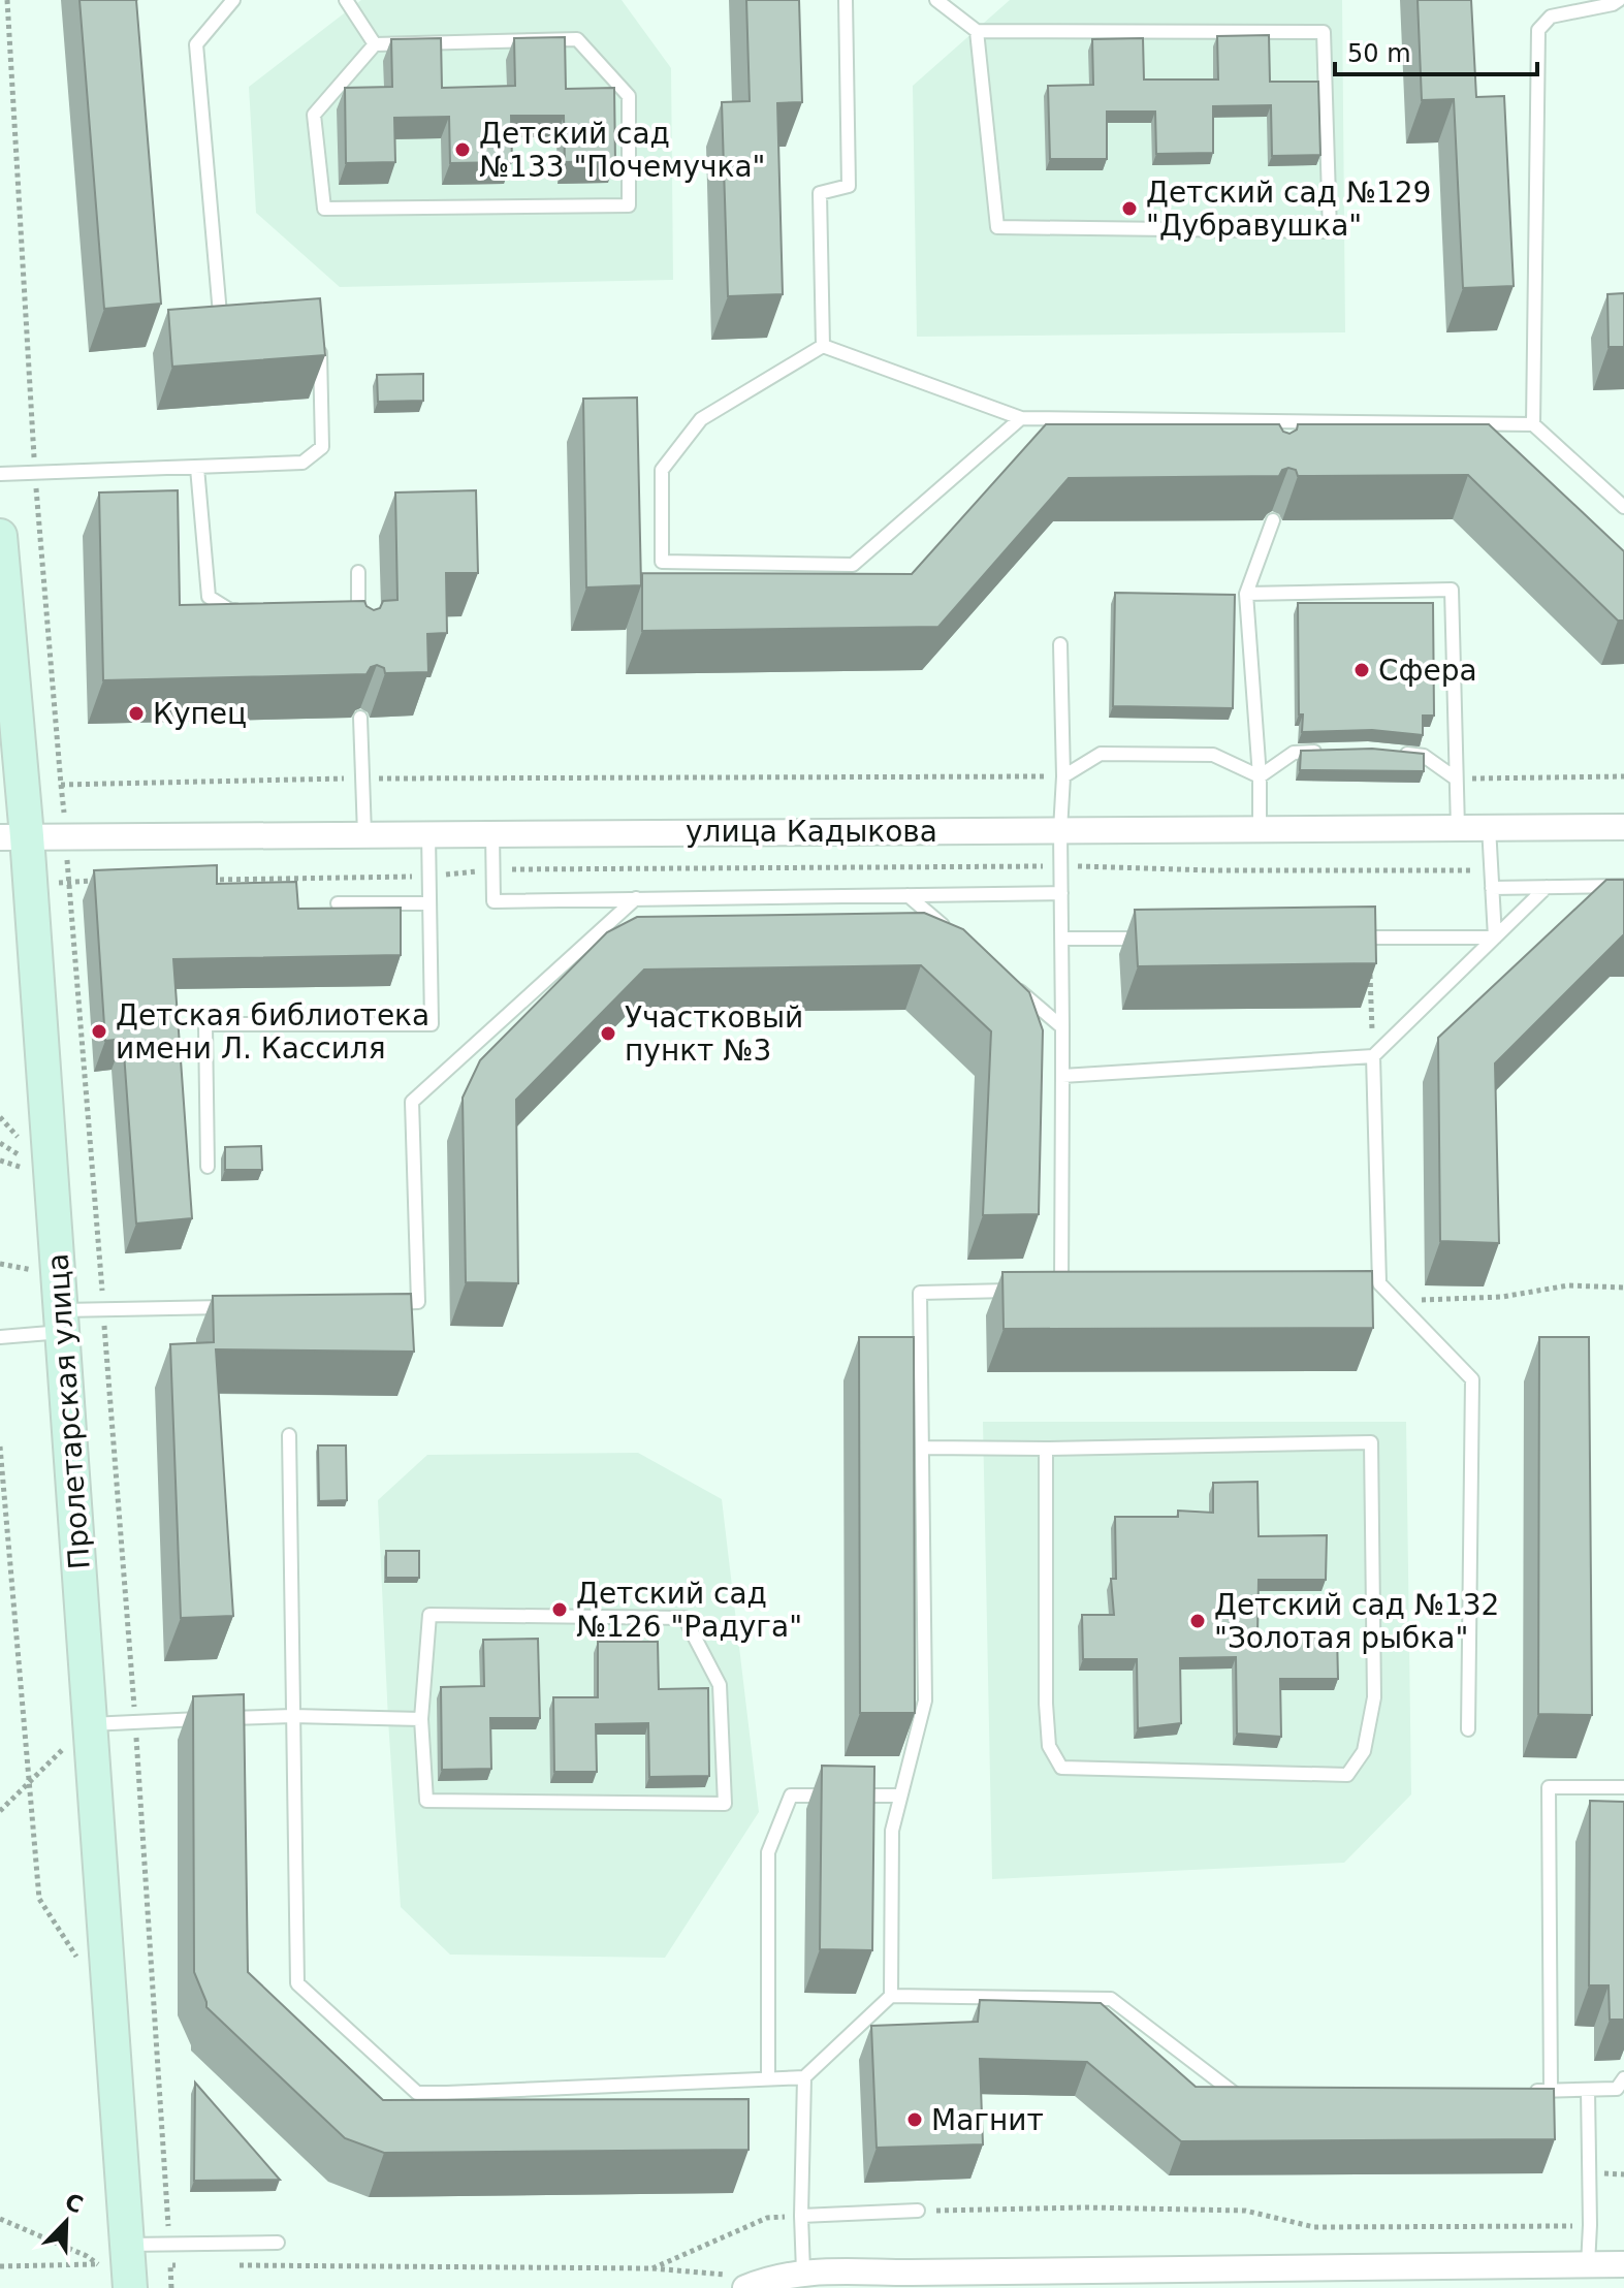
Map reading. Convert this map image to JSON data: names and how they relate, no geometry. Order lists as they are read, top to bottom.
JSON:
{
  "streets": {
    "street": ["улица Кадыкова", "Пролетарская улица"]
  },
  "crossings": [
    ["улица Кадыкова", "Пролетарская улица"]
  ],
  "places": [
    "Детский сад №133 \"Почемучка\"",
    "Детский сад №129 \"Дубравушка\"",
    "Сфера",
    "Купец",
    "Детская библиотека имени Л. Кассиля",
    "Участковый пункт №3",
    "Детский сад №126 \"Радуга\"",
    "Детский сад №132 \"Золотая рыбка\"",
    "Магнит"
  ],
  "scale_bar": "50 m",
  "north": "top right"
}
